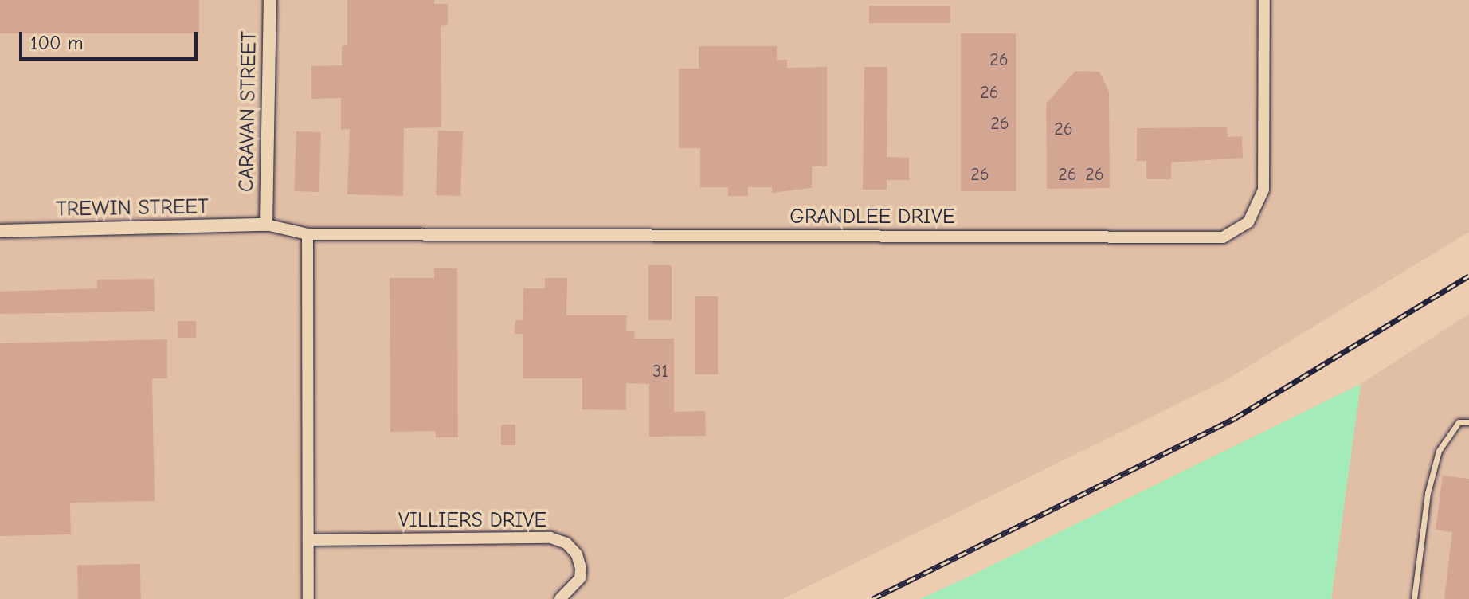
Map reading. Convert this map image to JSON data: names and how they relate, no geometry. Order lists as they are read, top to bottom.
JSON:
{
  "streets": {
    "street": [
      "CARAVAN STREET",
      "TREWIN STREET",
      "GRANDLEE DRIVE",
      "VILLIERS DRIVE"
    ]
  },
  "crossings": [
    ["CARAVAN STREET", "TREWIN STREET"],
    ["CARAVAN STREET", "GRANDLEE DRIVE"],
    ["TREWIN STREET", "GRANDLEE DRIVE"]
  ],
  "house_numbers": [
    "26",
    "26",
    "26",
    "26",
    "26",
    "26",
    "26",
    "31"
  ],
  "scale_bar": "100 m"
}
